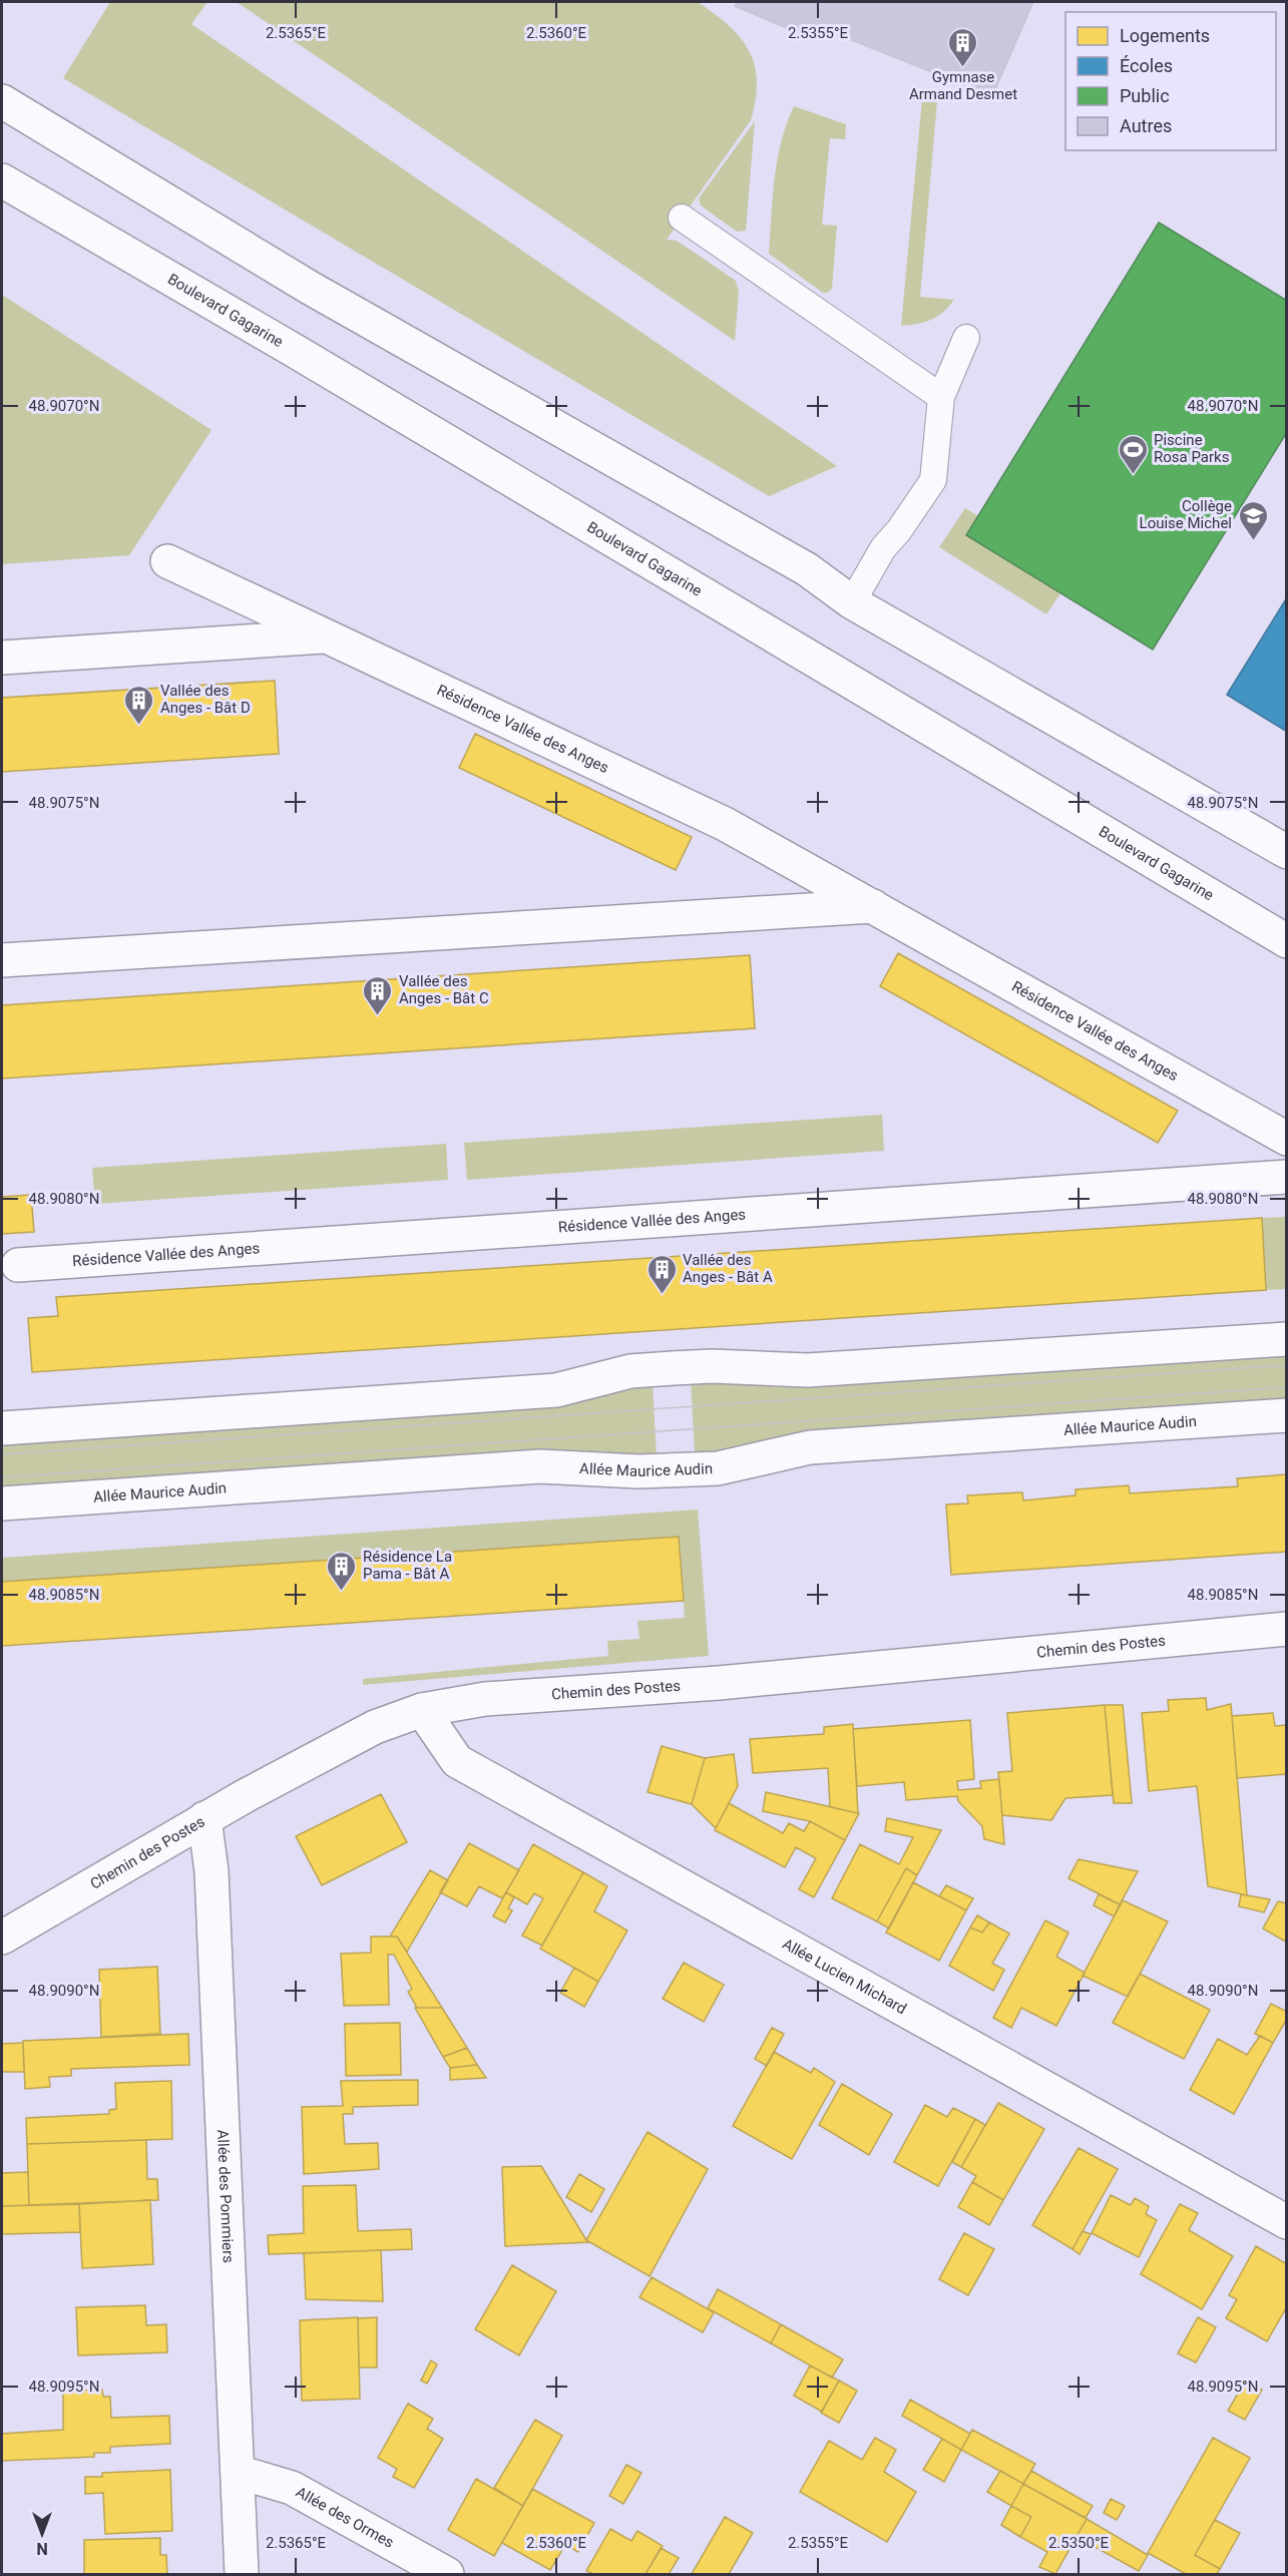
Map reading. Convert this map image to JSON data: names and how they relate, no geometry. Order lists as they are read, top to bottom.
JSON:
{
  "streets": {
    "street": [
      "Boulevard Gagarine",
      "Résidence Vallée des Anges",
      "Allée Maurice Audin",
      "Chemin des Postes",
      "Allée Lucien Michard",
      "Allée des Pommiers",
      "Allée des Ormes"
    ]
  },
  "crossings": [
    ["Chemin des Postes", "Allée Lucien Michard"],
    ["Chemin des Postes", "Allée des Pommiers"],
    ["Allée des Pommiers", "Allée des Ormes"]
  ],
  "places": {
    "building": [
      "Gymnase Armand Desmet",
      "Vallée des Anges - Bât D",
      "Vallée des Anges - Bât C",
      "Vallée des Anges - Bât A",
      "Résidence La Pama - Bât A"
    ],
    "sports": ["Piscine Rosa Parks"],
    "school or university": ["Collège Louise Michel"]
  },
  "legend": [
    "Logements",
    "Écoles",
    "Public",
    "Autres"
  ],
  "north": "bottom",
  "coordinates": [
    "2.5365°E",
    "2.5360°E",
    "2.5355°E",
    "48.9070°N",
    "48.9075°N",
    "48.9080°N",
    "48.9085°N",
    "48.9090°N",
    "48.9095°N",
    "2.5350°E"
  ]
}
